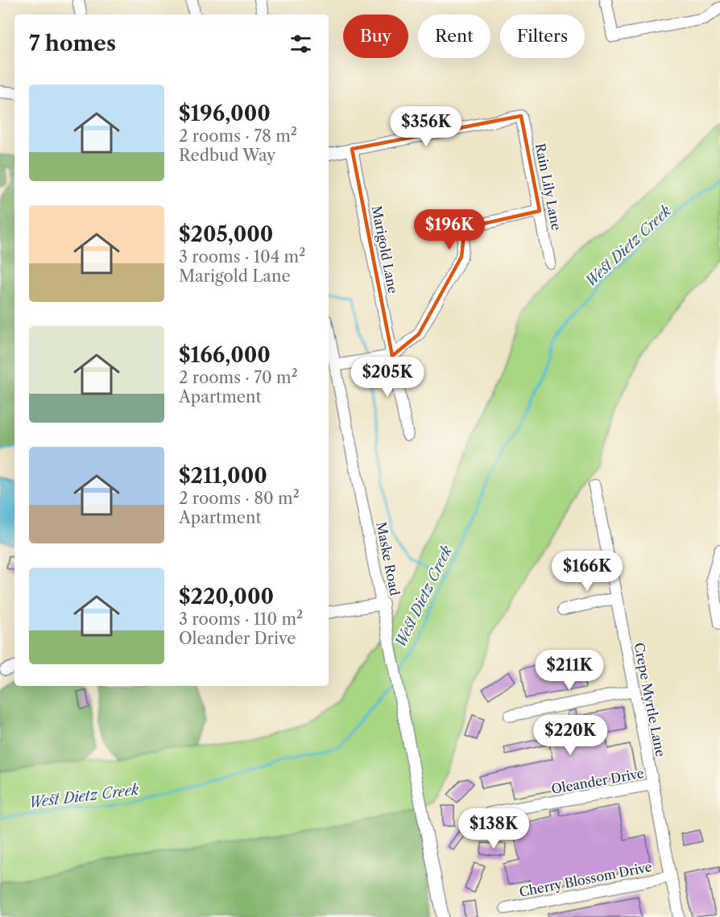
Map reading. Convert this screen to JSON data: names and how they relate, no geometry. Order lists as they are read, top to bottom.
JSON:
{
  "streets": {
    "street": [
      "Rain Lily Lane",
      "Marigold Lane",
      "Maske Road",
      "Crepe Myrtle Lane",
      "Oleander Drive",
      "Cherry Blossom Drive"
    ]
  },
  "crossings": [
    ["Rain Lily Lane", "Marigold Lane"],
    ["Crepe Myrtle Lane", "Oleander Drive"],
    ["Crepe Myrtle Lane", "Cherry Blossom Drive"]
  ],
  "water": ["West Dietz Creek"],
  "page": {
    "chip": ["Buy", "Rent", "Filters"],
    "heading": "7 homes",
    "list": [
      {
        "name": "$196,000",
        "note": "2 rooms · 78 m² · Redbud Way"
      },
      {
        "name": "$205,000",
        "note": "3 rooms · 104 m² · Marigold Lane"
      },
      {
        "name": "$166,000",
        "note": "2 rooms · 70 m² · Apartment"
      },
      {
        "name": "$211,000",
        "note": "2 rooms · 80 m² · Apartment"
      },
      {
        "name": "$220,000",
        "note": "3 rooms · 110 m² · Oleander Drive"
      }
    ],
    "price": [
      "$356K",
      "$196K",
      "$205K",
      "$166K",
      "$211K",
      "$220K",
      "$138K"
    ]
  }
}
